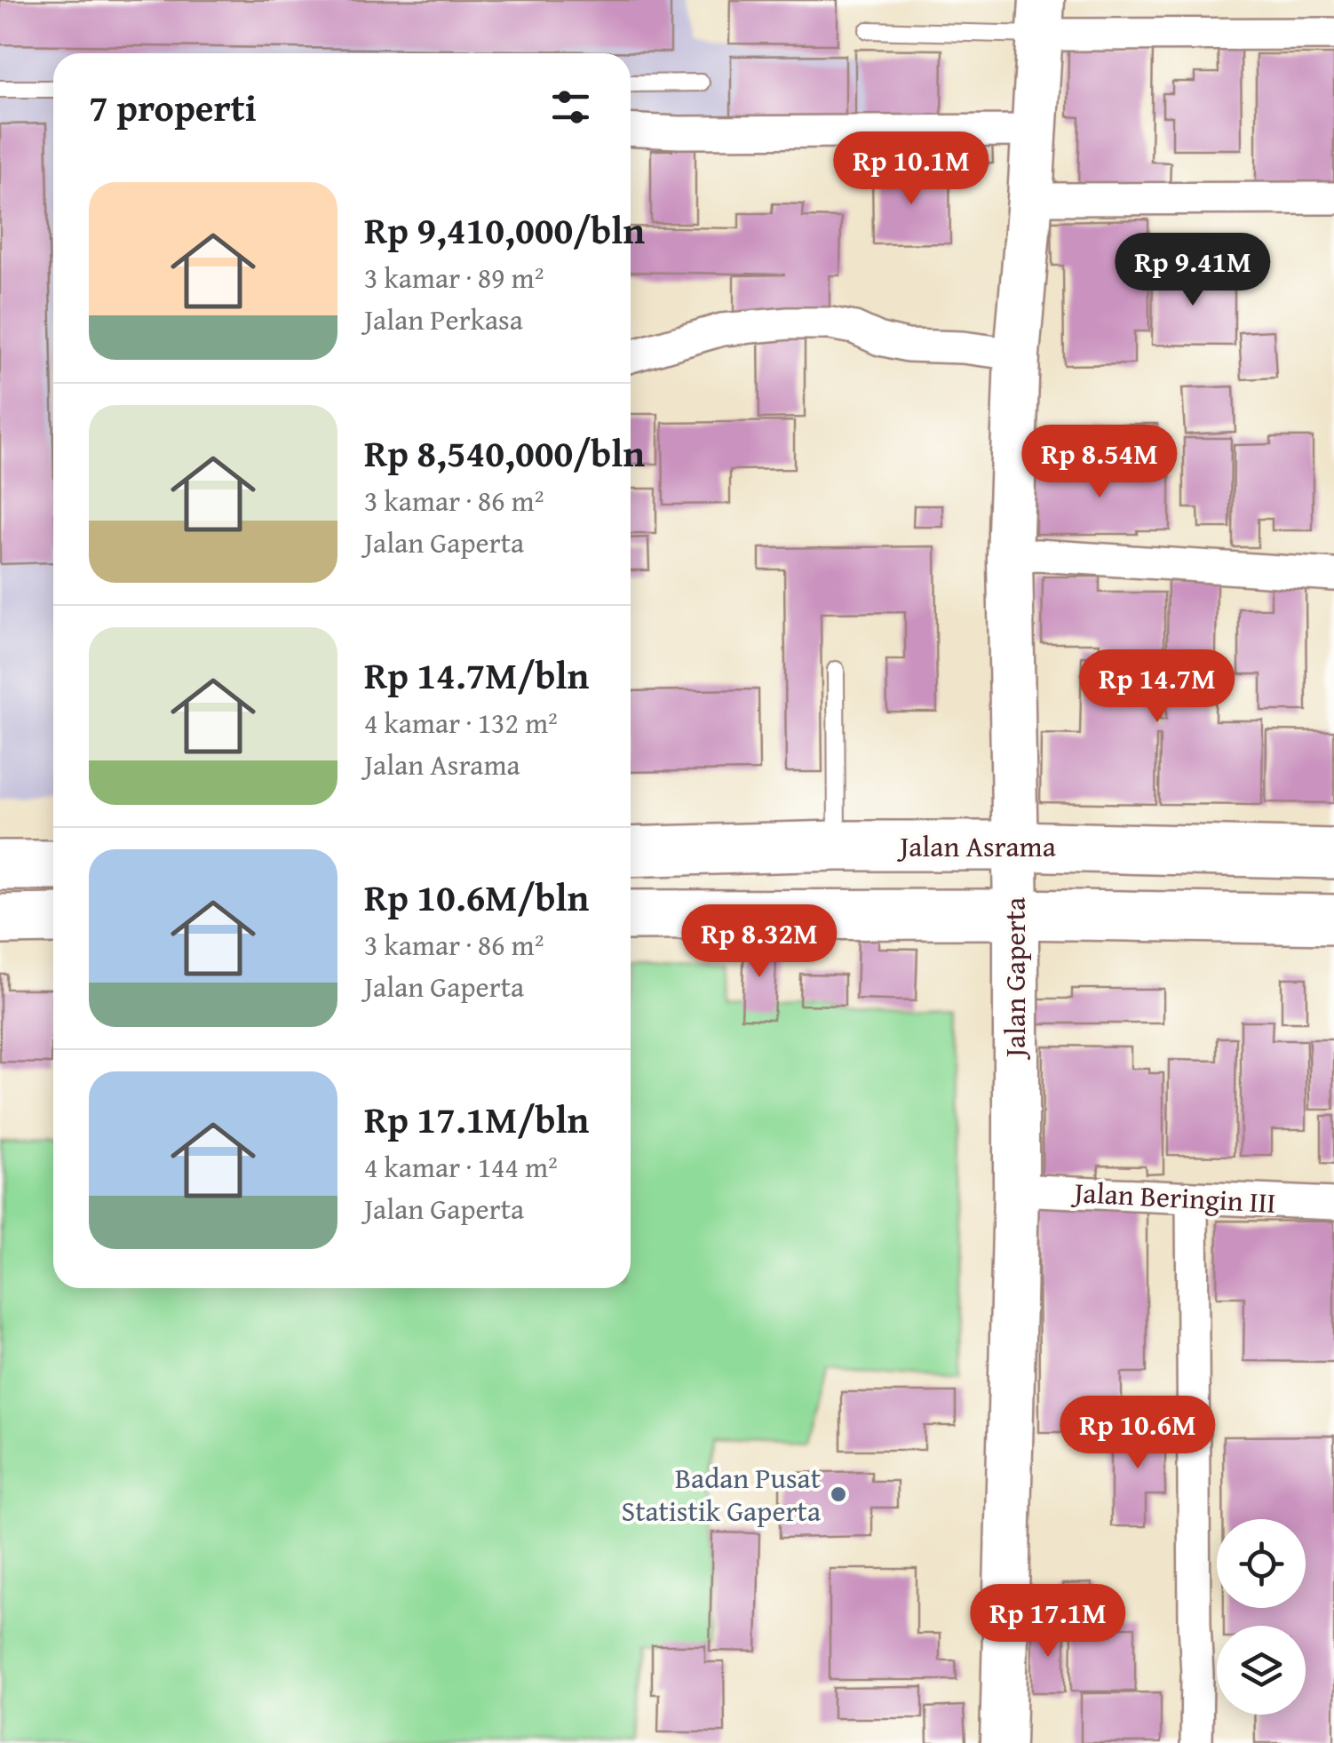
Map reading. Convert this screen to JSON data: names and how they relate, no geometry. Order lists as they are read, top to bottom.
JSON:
{
  "streets": {
    "highway": ["Jalan Asrama"],
    "street": ["Jalan Gaperta", "Jalan Beringin III"]
  },
  "crossings": [
    ["Jalan Asrama", "Jalan Gaperta"],
    ["Jalan Gaperta", "Jalan Beringin III"]
  ],
  "places": ["Badan Pusat Statistik Gaperta"],
  "page": {
    "heading": "7 properti",
    "price": [
      "Rp 10.1M",
      "Rp 9.41M",
      "Rp 8.54M",
      "Rp 14.7M",
      "Rp 8.32M",
      "Rp 10.6M",
      "Rp 17.1M"
    ],
    "list": [
      {
        "name": "Rp 9,410,000/bln",
        "note": "3 kamar · 89 m² · Jalan Perkasa"
      },
      {
        "name": "Rp 8,540,000/bln",
        "note": "3 kamar · 86 m² · Jalan Gaperta"
      },
      {
        "name": "Rp 14.7M/bln",
        "note": "4 kamar · 132 m² · Jalan Asrama"
      },
      {
        "name": "Rp 10.6M/bln",
        "note": "3 kamar · 86 m² · Jalan Gaperta"
      },
      {
        "name": "Rp 17.1M/bln",
        "note": "4 kamar · 144 m² · Jalan Gaperta"
      }
    ]
  }
}
